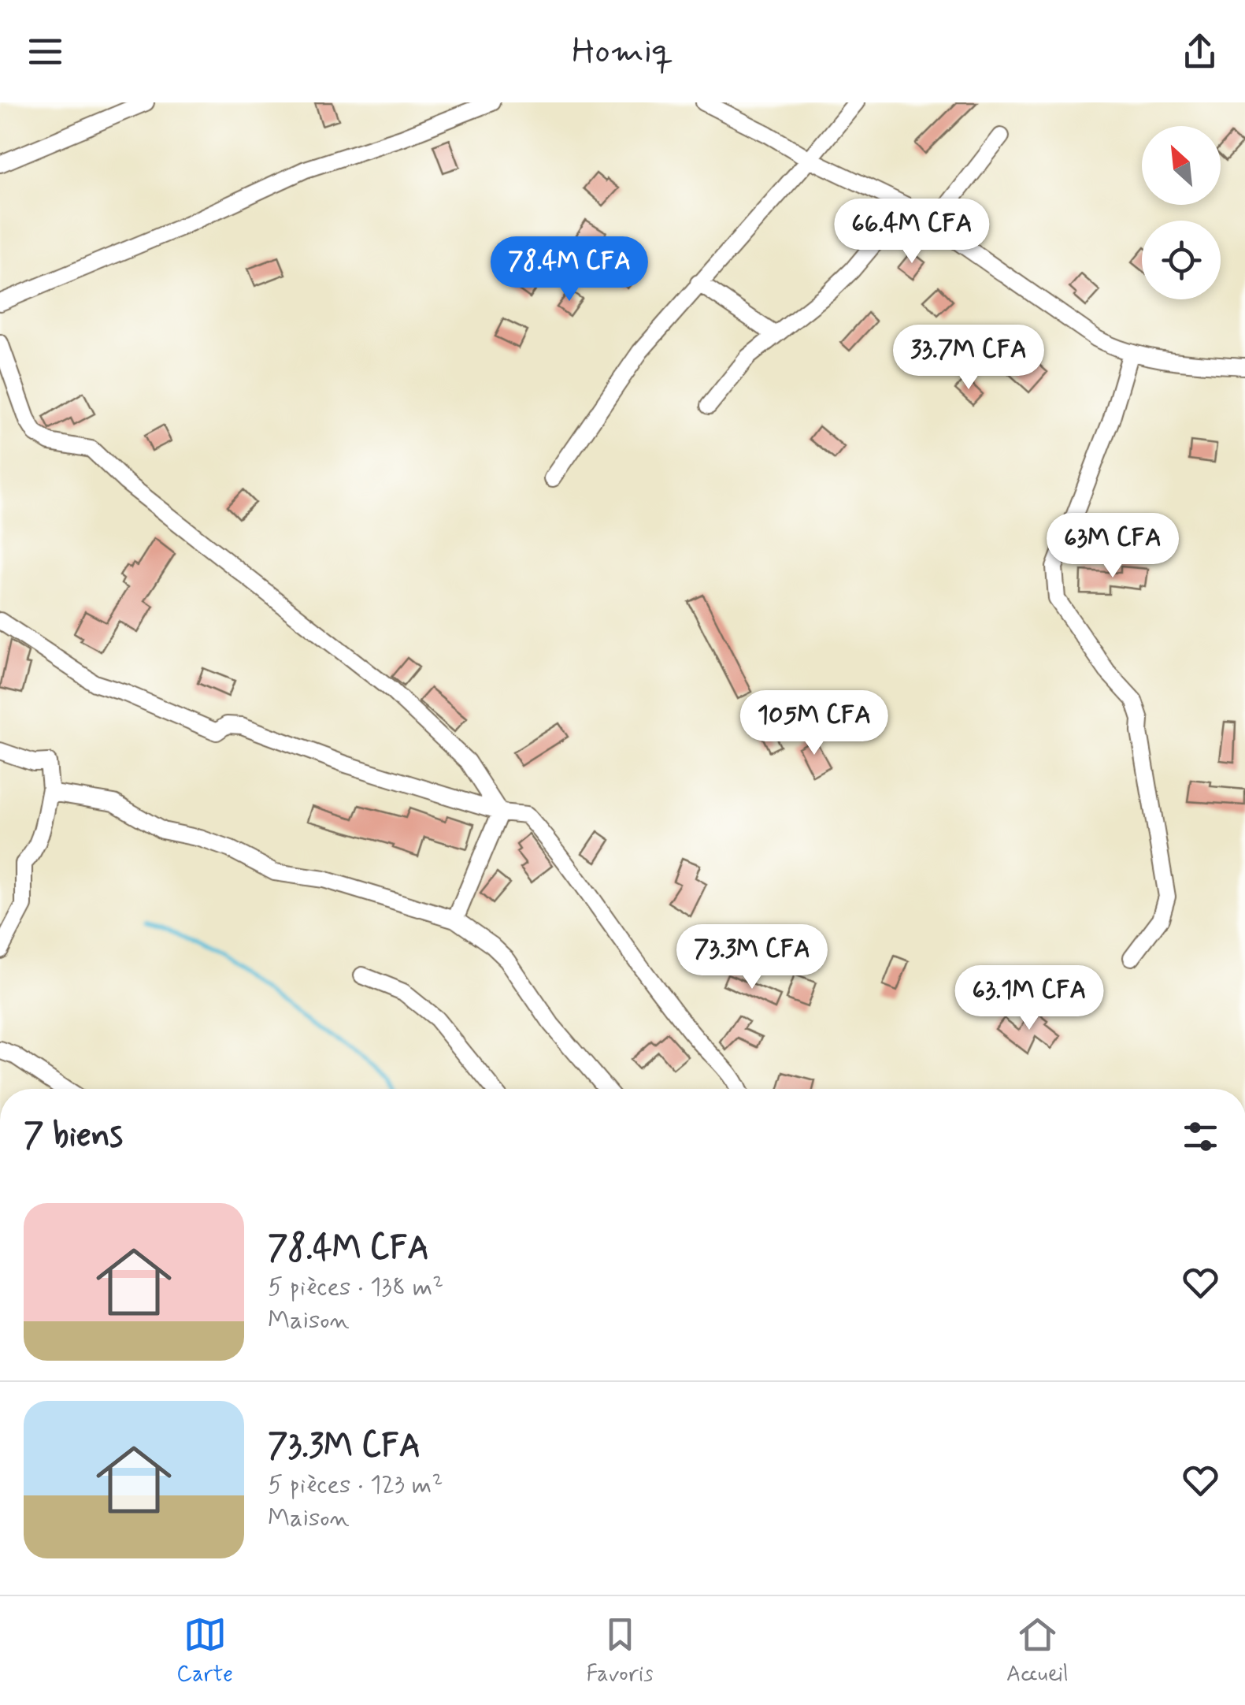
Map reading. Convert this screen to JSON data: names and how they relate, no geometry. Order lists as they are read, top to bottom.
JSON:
{
  "north": "top left",
  "page": {
    "header": "Homiq",
    "price": [
      "66.4M CFA",
      "78.4M CFA",
      "33.7M CFA",
      "63M CFA",
      "105M CFA",
      "73.3M CFA",
      "63.1M CFA"
    ],
    "heading": "7 biens",
    "list": [
      {
        "name": "78.4M CFA",
        "note": "5 pièces · 138 m² · Maison"
      },
      {
        "name": "73.3M CFA",
        "note": "5 pièces · 123 m² · Maison"
      }
    ],
    "tabs": ["Carte", "Favoris", "Accueil"]
  }
}
